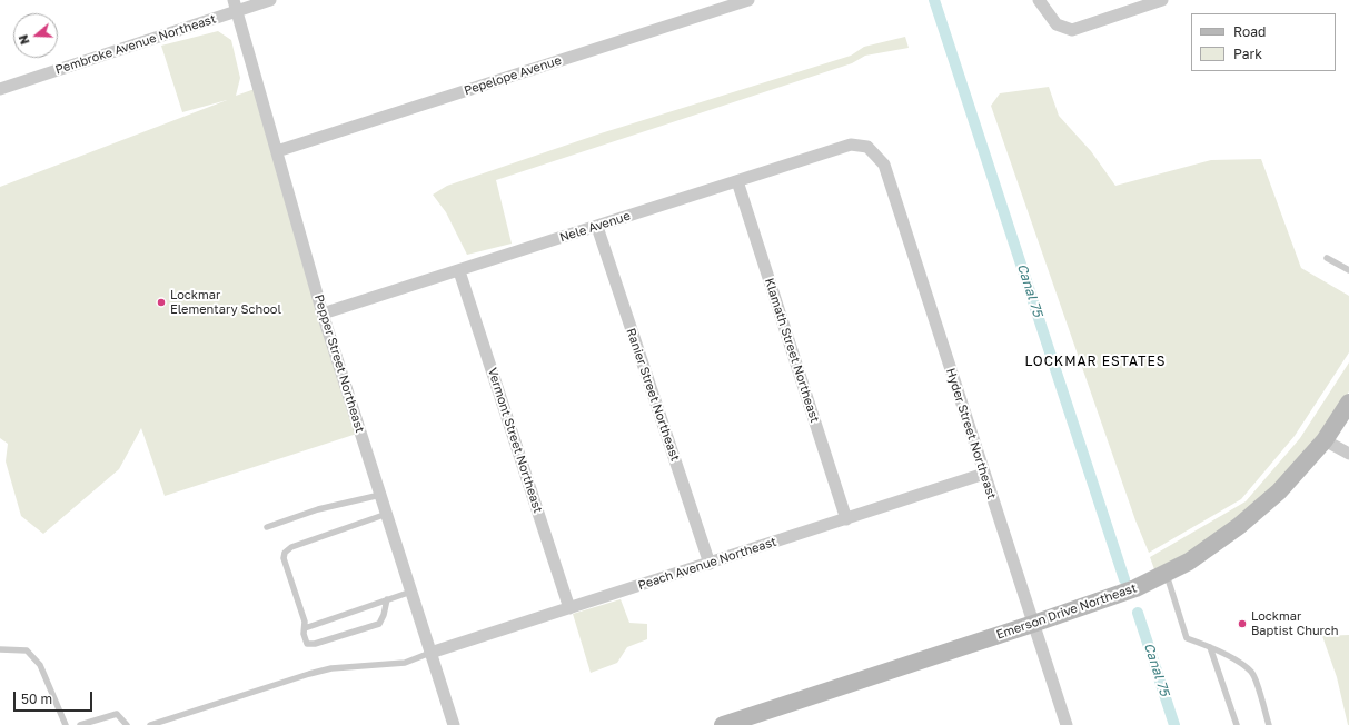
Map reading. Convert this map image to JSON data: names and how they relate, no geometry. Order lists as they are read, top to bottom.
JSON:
{
  "streets": {
    "street": [
      "Pembroke Avenue Northeast",
      "Pepelope Avenue",
      "Nele Avenue",
      "Klamath Street Northeast",
      "Pepper Street Northeast",
      "Ranier Street Northeast",
      "Hyder Street Northeast",
      "Vermont Street Northeast",
      "Peach Avenue Northeast",
      "Emerson Drive Northeast"
    ]
  },
  "crossings": [
    ["Pembroke Avenue Northeast", "Pepper Street Northeast"],
    ["Pepelope Avenue", "Pepper Street Northeast"],
    ["Nele Avenue", "Klamath Street Northeast"],
    ["Nele Avenue", "Pepper Street Northeast"],
    ["Nele Avenue", "Ranier Street Northeast"],
    ["Nele Avenue", "Hyder Street Northeast"],
    ["Nele Avenue", "Vermont Street Northeast"],
    ["Klamath Street Northeast", "Peach Avenue Northeast"],
    ["Pepper Street Northeast", "Peach Avenue Northeast"],
    ["Ranier Street Northeast", "Peach Avenue Northeast"],
    ["Hyder Street Northeast", "Peach Avenue Northeast"],
    ["Hyder Street Northeast", "Emerson Drive Northeast"],
    ["Vermont Street Northeast", "Peach Avenue Northeast"]
  ],
  "districts": ["LOCKMAR ESTATES"],
  "water": ["Canal 75"],
  "places": ["Lockmar Elementary School", "Lockmar Baptist Church"],
  "legend": ["Road", "Park"],
  "scale_bar": "50 m",
  "north": "left"
}
